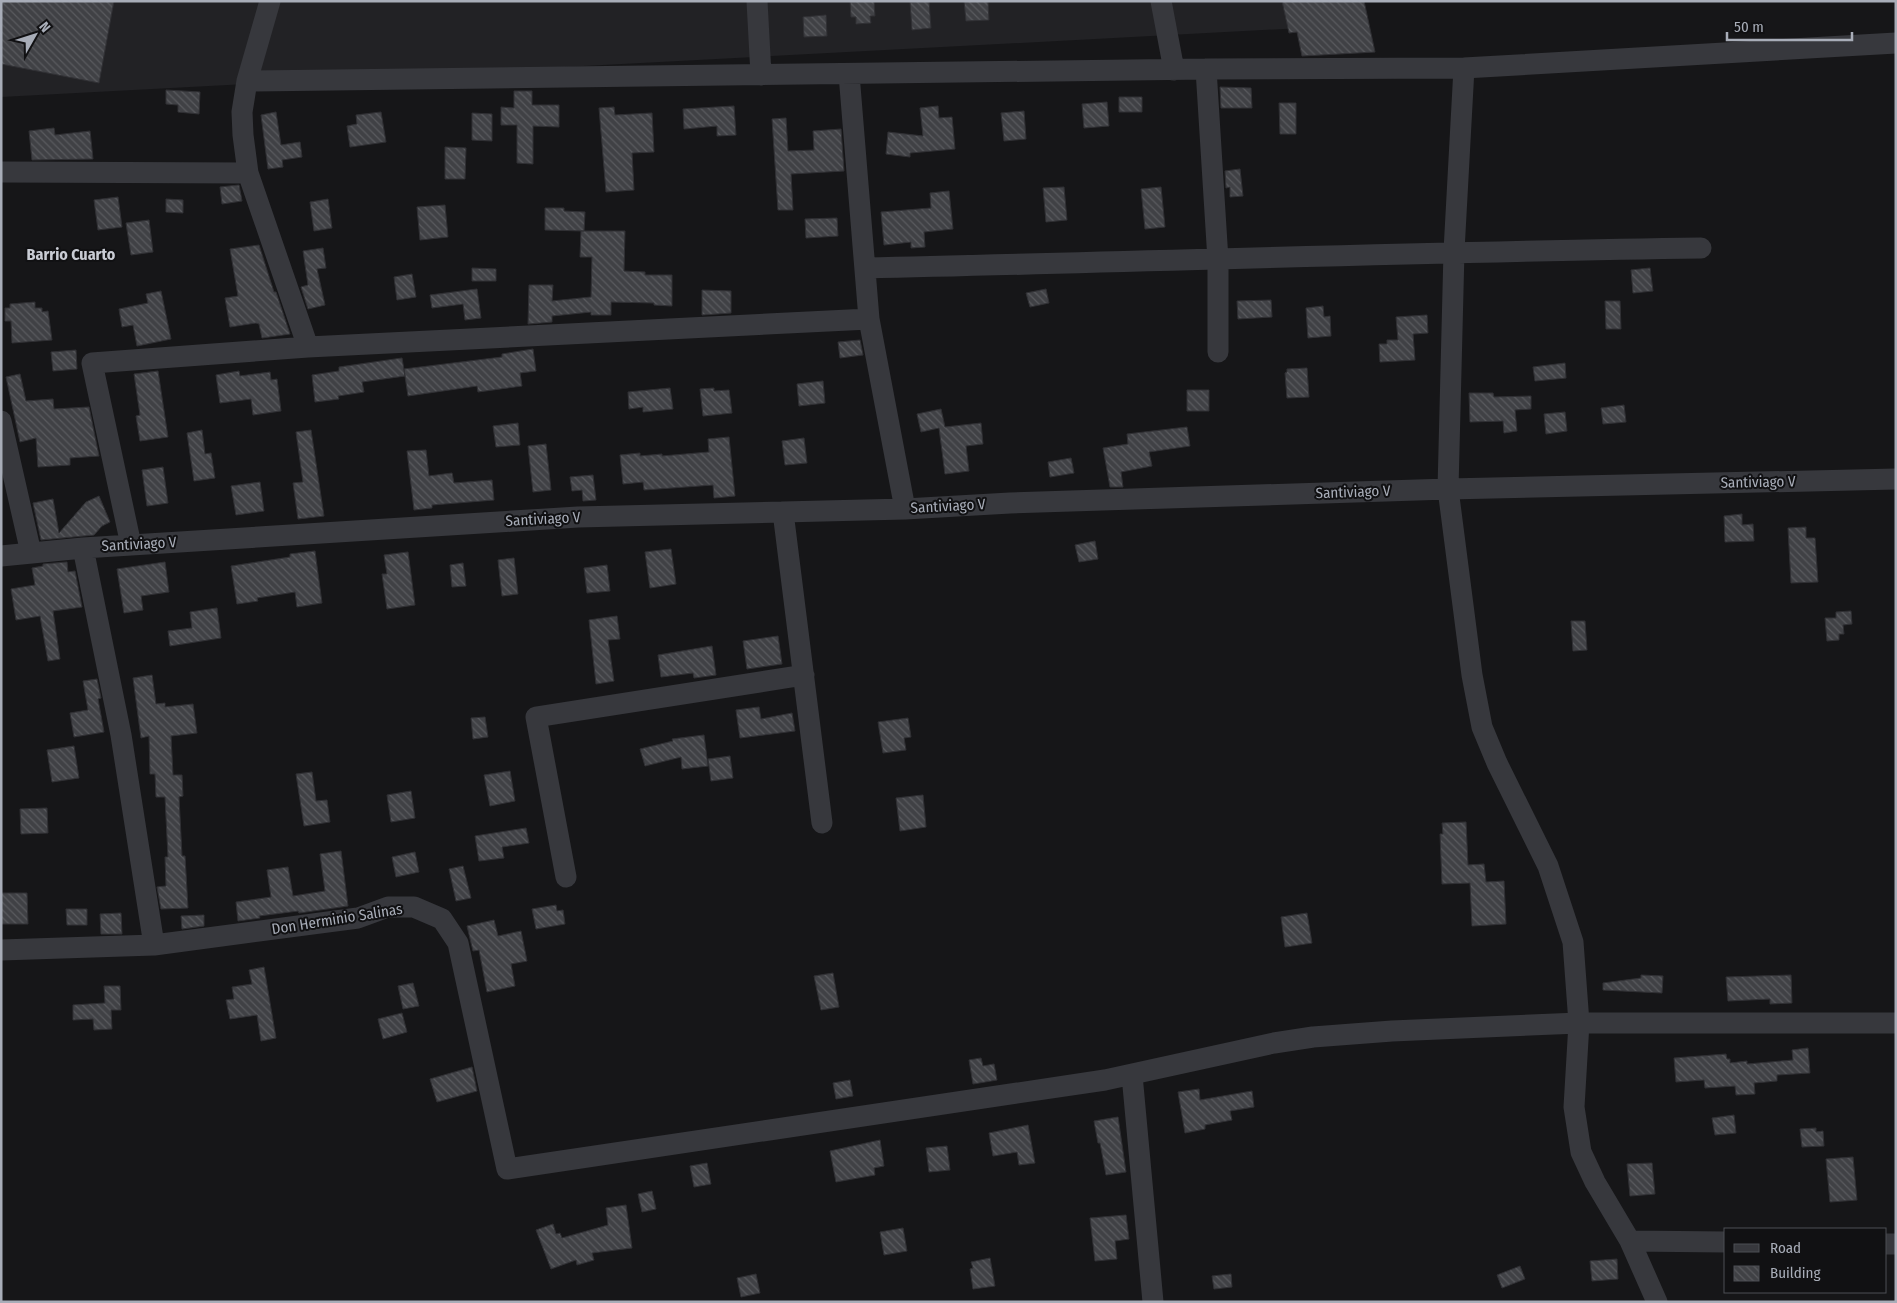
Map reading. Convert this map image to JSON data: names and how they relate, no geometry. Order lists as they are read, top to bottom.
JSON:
{
  "streets": {
    "street": ["Santiviago V", "Don Herminio Salinas"]
  },
  "districts": ["Barrio Cuarto"],
  "legend": ["Road", "Building"],
  "scale_bar": "50 m",
  "north": "top right"
}
